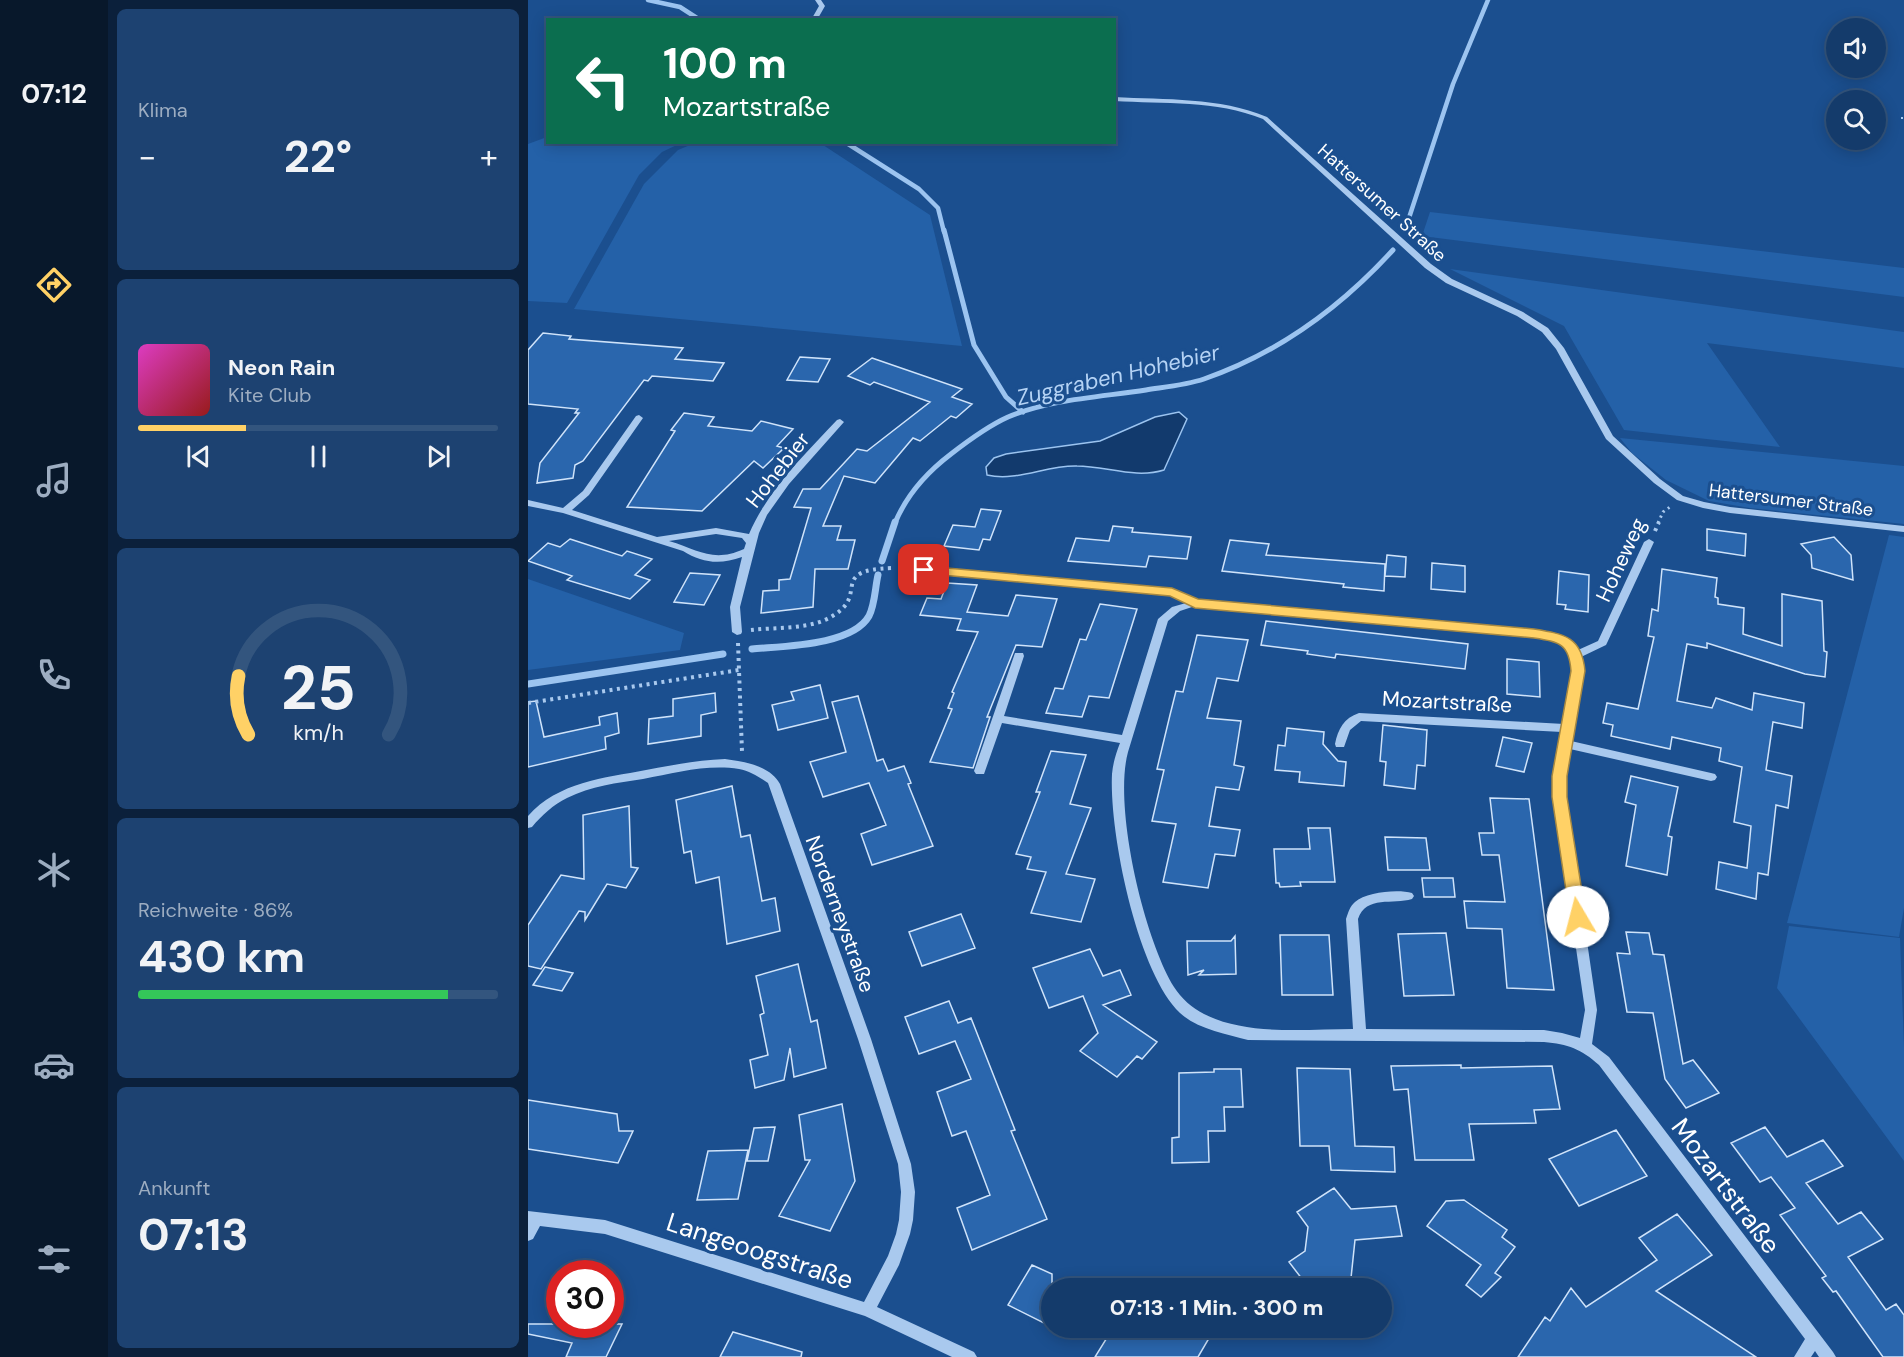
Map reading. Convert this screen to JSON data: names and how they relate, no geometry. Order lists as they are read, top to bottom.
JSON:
{
  "streets": {
    "street": [
      "Hattersumer Straße",
      "Hohebier",
      "Hoheweg",
      "Mozartstraße",
      "Norderneystraße",
      "Langeoogstraße"
    ]
  },
  "crossings": [
    ["Hattersumer Straße", "Hoheweg"],
    ["Hoheweg", "Mozartstraße"],
    ["Norderneystraße", "Langeoogstraße"]
  ],
  "water": ["Zuggraben Hohebier"],
  "page": {
    "tabs": "07:12",
    "tile": [
      "Klima",
      ["Reichweite · 86%", "430 km"],
      ["Ankunft", "07:13"]
    ],
    "turn": ["100 m", "Mozartstraße"],
    "heat": ["−", "22°", "+"],
    "song": ["Neon Rain", "Kite Club"],
    "limit": "30",
    "trip": "07:13 · 1 Min. · 300 m",
    "gauge": ["25", "km/h"]
  }
}
